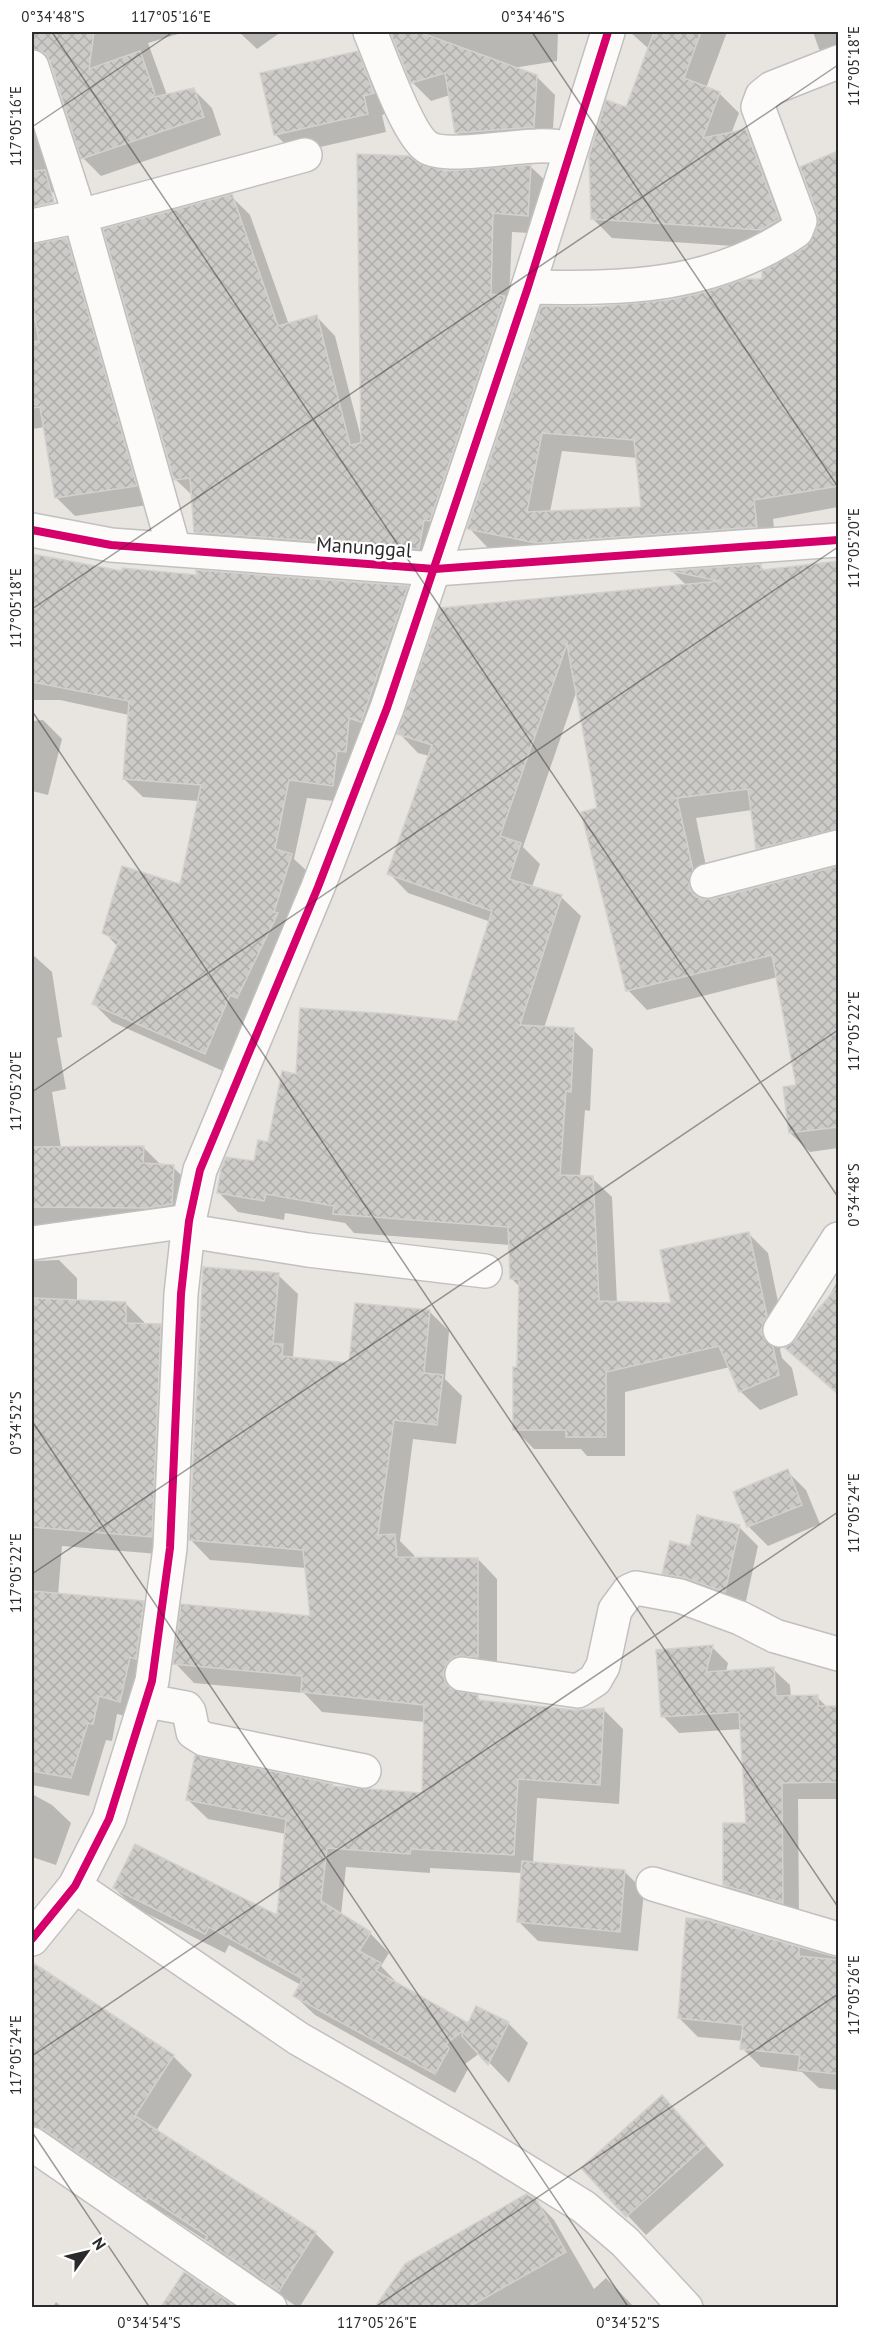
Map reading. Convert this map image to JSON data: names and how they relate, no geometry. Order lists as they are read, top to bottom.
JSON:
{
  "streets": {
    "street": ["Manunggal"]
  },
  "north": "top right",
  "coordinates": [
    "0°34'48\"S",
    "117°05'16\"E",
    "0°34'46\"S",
    "117°05'18\"E",
    "117°05'20\"E",
    "117°05'22\"E",
    "0°34'52\"S",
    "117°05'24\"E",
    "117°05'26\"E",
    "0°34'54\"S"
  ]
}
